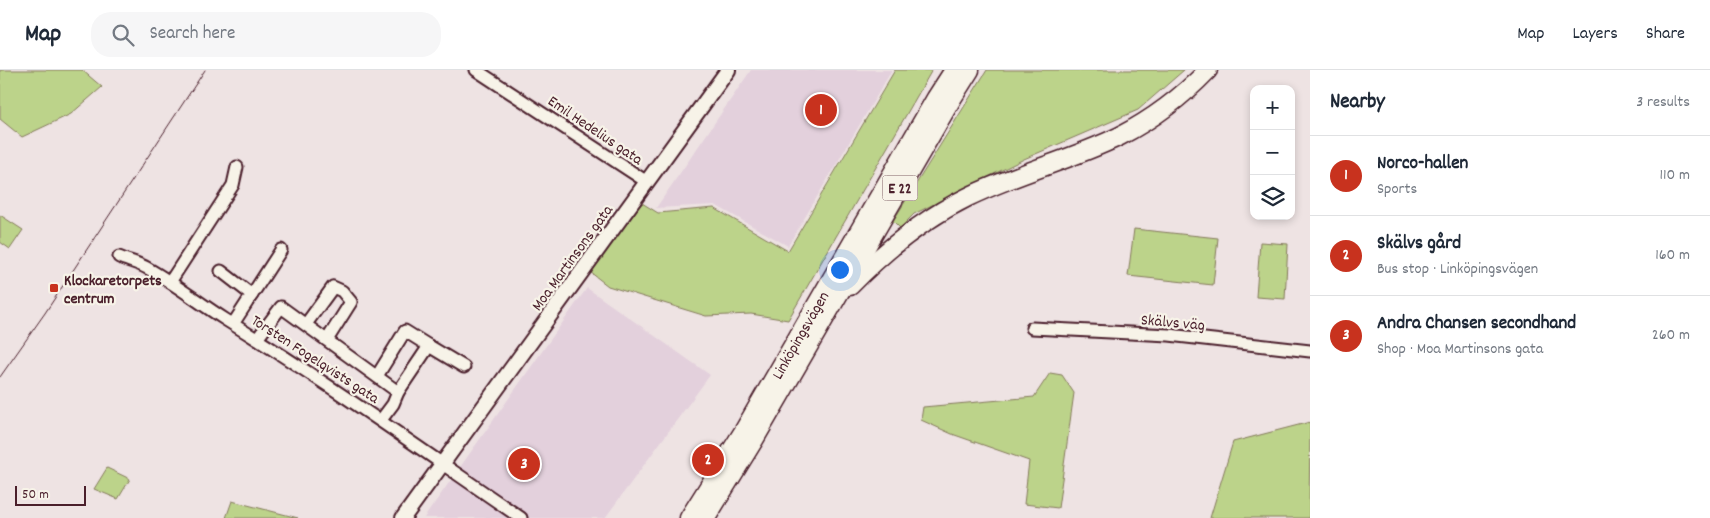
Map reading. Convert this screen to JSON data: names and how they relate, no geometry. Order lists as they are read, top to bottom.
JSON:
{
  "streets": {
    "highway": ["E 22", "Linköpingsvägen"],
    "street": [
      "Emil Hedelius gata",
      "Moa Martinsons gata",
      "Skälvs väg",
      "Torsten Fogelqvists gata"
    ]
  },
  "crossings": [
    ["Emil Hedelius gata", "Moa Martinsons gata"],
    ["E 22", "Linköpingsvägen"],
    ["Moa Martinsons gata", "Torsten Fogelqvists gata"]
  ],
  "places": {
    "transit": ["Klockaretorpets centrum"]
  },
  "scale_bar": "50 m",
  "page": {
    "header": "Map",
    "search": "Search here",
    "nav": ["Map", "Layers", "Share"],
    "heading": ["Nearby", "3 results"],
    "map_buttons": ["+", "−"],
    "pins": ["1", "2", "3"],
    "list": [
      {
        "mark": "1",
        "name": "Norco-hallen",
        "note": "Sports",
        "value": "110 m"
      },
      {
        "mark": "2",
        "name": "Skälvs gård",
        "note": "Bus stop · Linköpingsvägen",
        "value": "160 m"
      },
      {
        "mark": "3",
        "name": "Andra Chansen secondhand",
        "note": "Shop · Moa Martinsons gata",
        "value": "260 m"
      }
    ],
    "scale": "50 m"
  }
}
